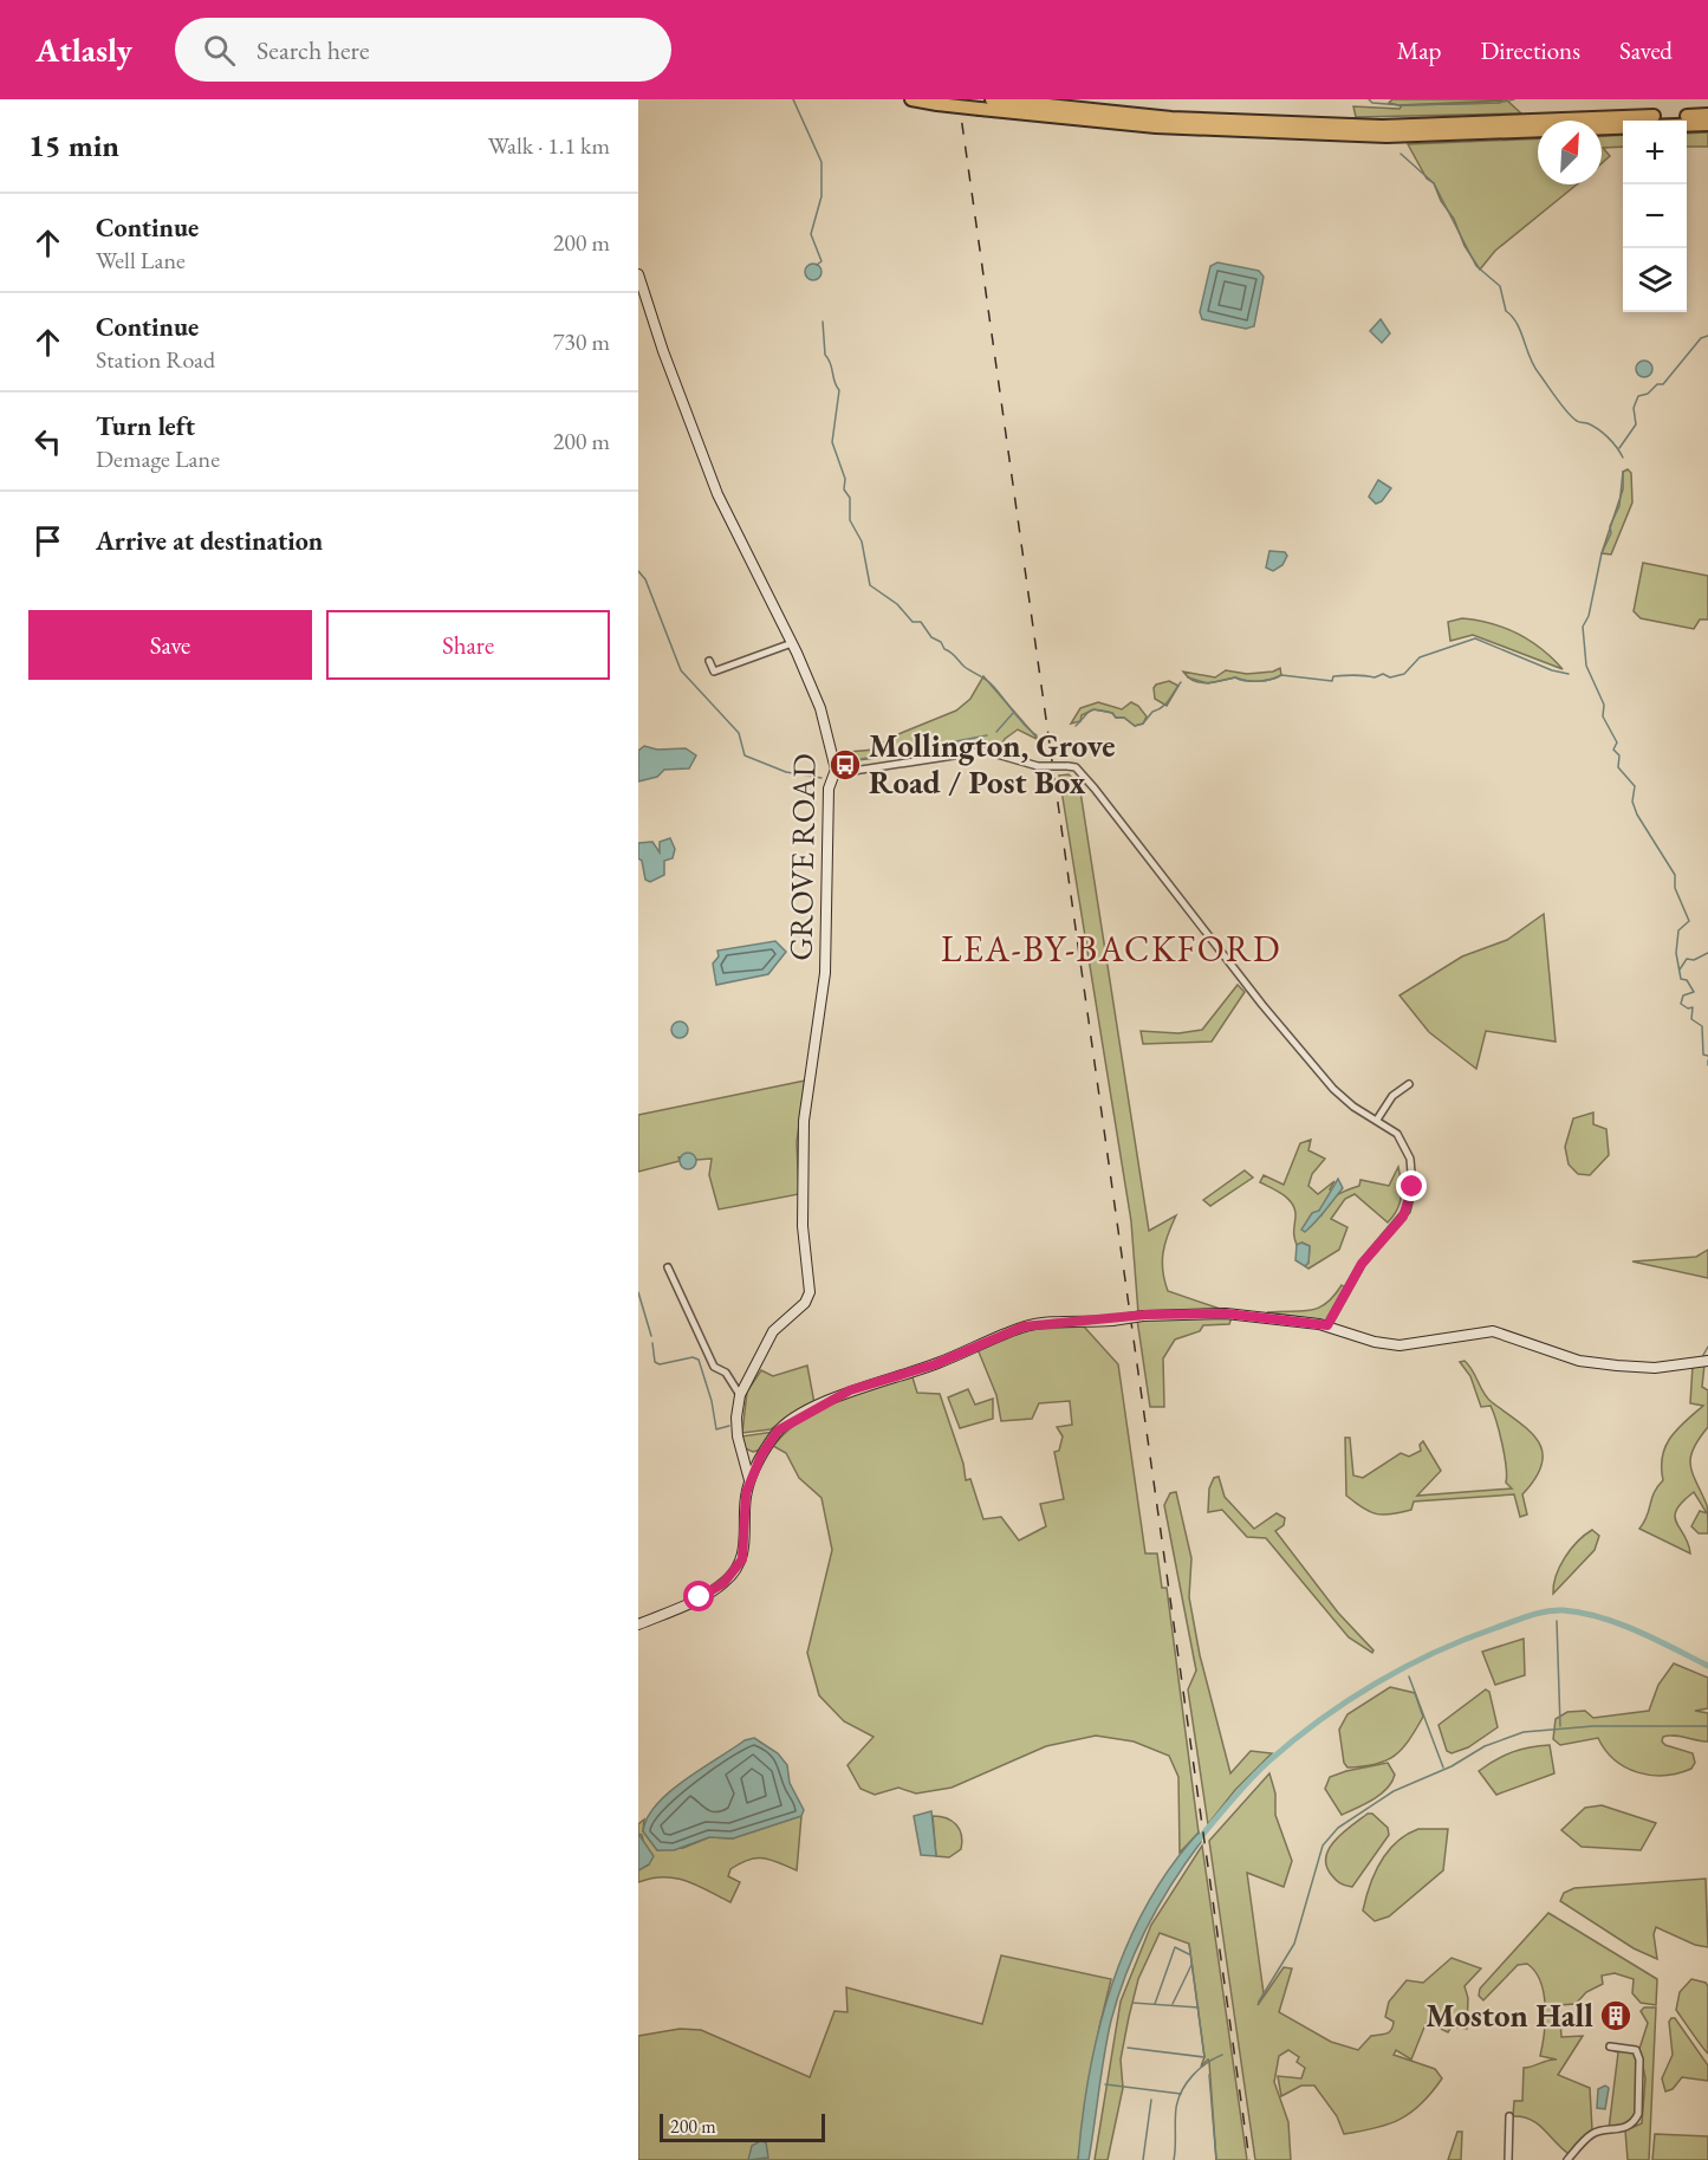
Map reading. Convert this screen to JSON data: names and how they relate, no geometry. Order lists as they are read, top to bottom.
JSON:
{
  "streets": {
    "street": ["GROVE ROAD"]
  },
  "districts": ["LEA-BY-BACKFORD"],
  "places": {
    "bus stop": ["Mollington, Grove Road / Post Box"],
    "building": ["Moston Hall"]
  },
  "scale_bar": "200 m",
  "north": "top right",
  "page": {
    "header": "Atlasly",
    "search": "Search here",
    "nav": ["Map", "Directions", "Saved"],
    "heading": ["15 min", "Walk · 1.1 km"],
    "map_buttons": ["+", "−"],
    "list": [
      ["Continue", "Well Lane", "200 m"],
      ["Continue", "Station Road", "730 m"],
      ["Turn left", "Demage Lane", "200 m"],
      "Arrive at destination"
    ],
    "buttons": ["Save", "Share"],
    "scale": "200 m"
  }
}
